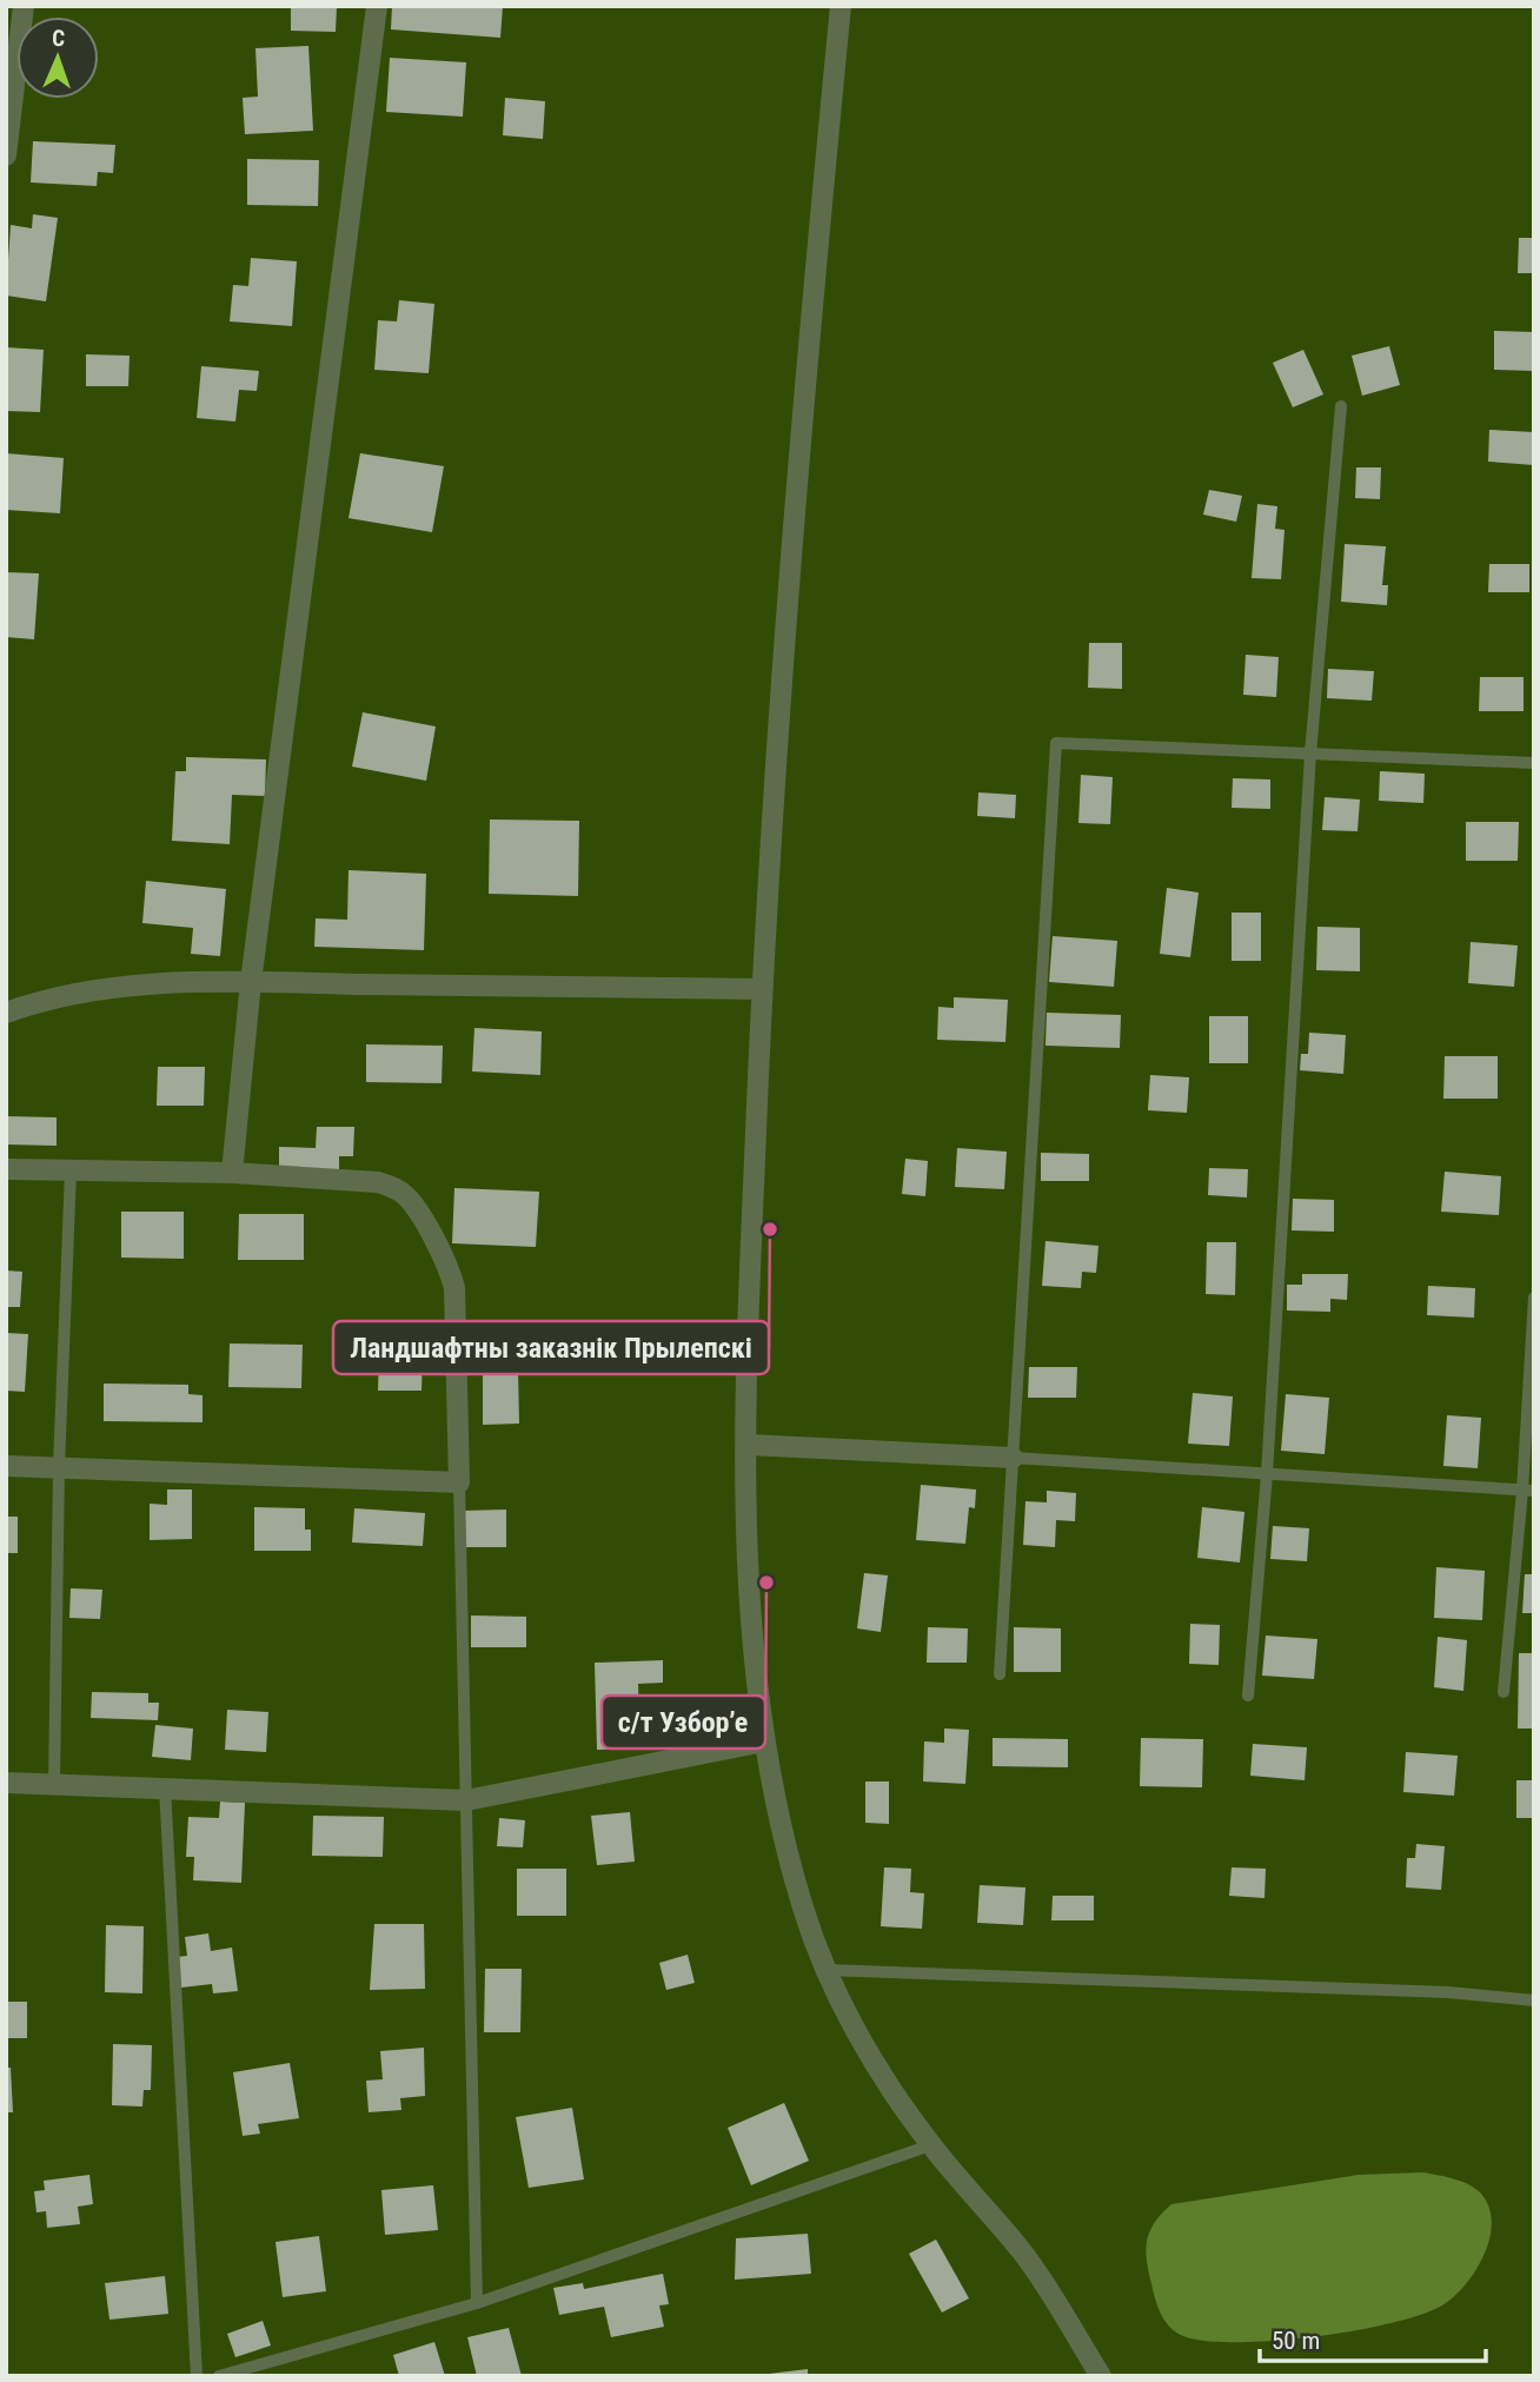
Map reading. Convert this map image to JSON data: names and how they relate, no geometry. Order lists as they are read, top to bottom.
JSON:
{
  "places": ["Ландшафтны заказнік Прылепскі", "с/т Узборʼе"],
  "scale_bar": "50 m",
  "north": "top"
}
